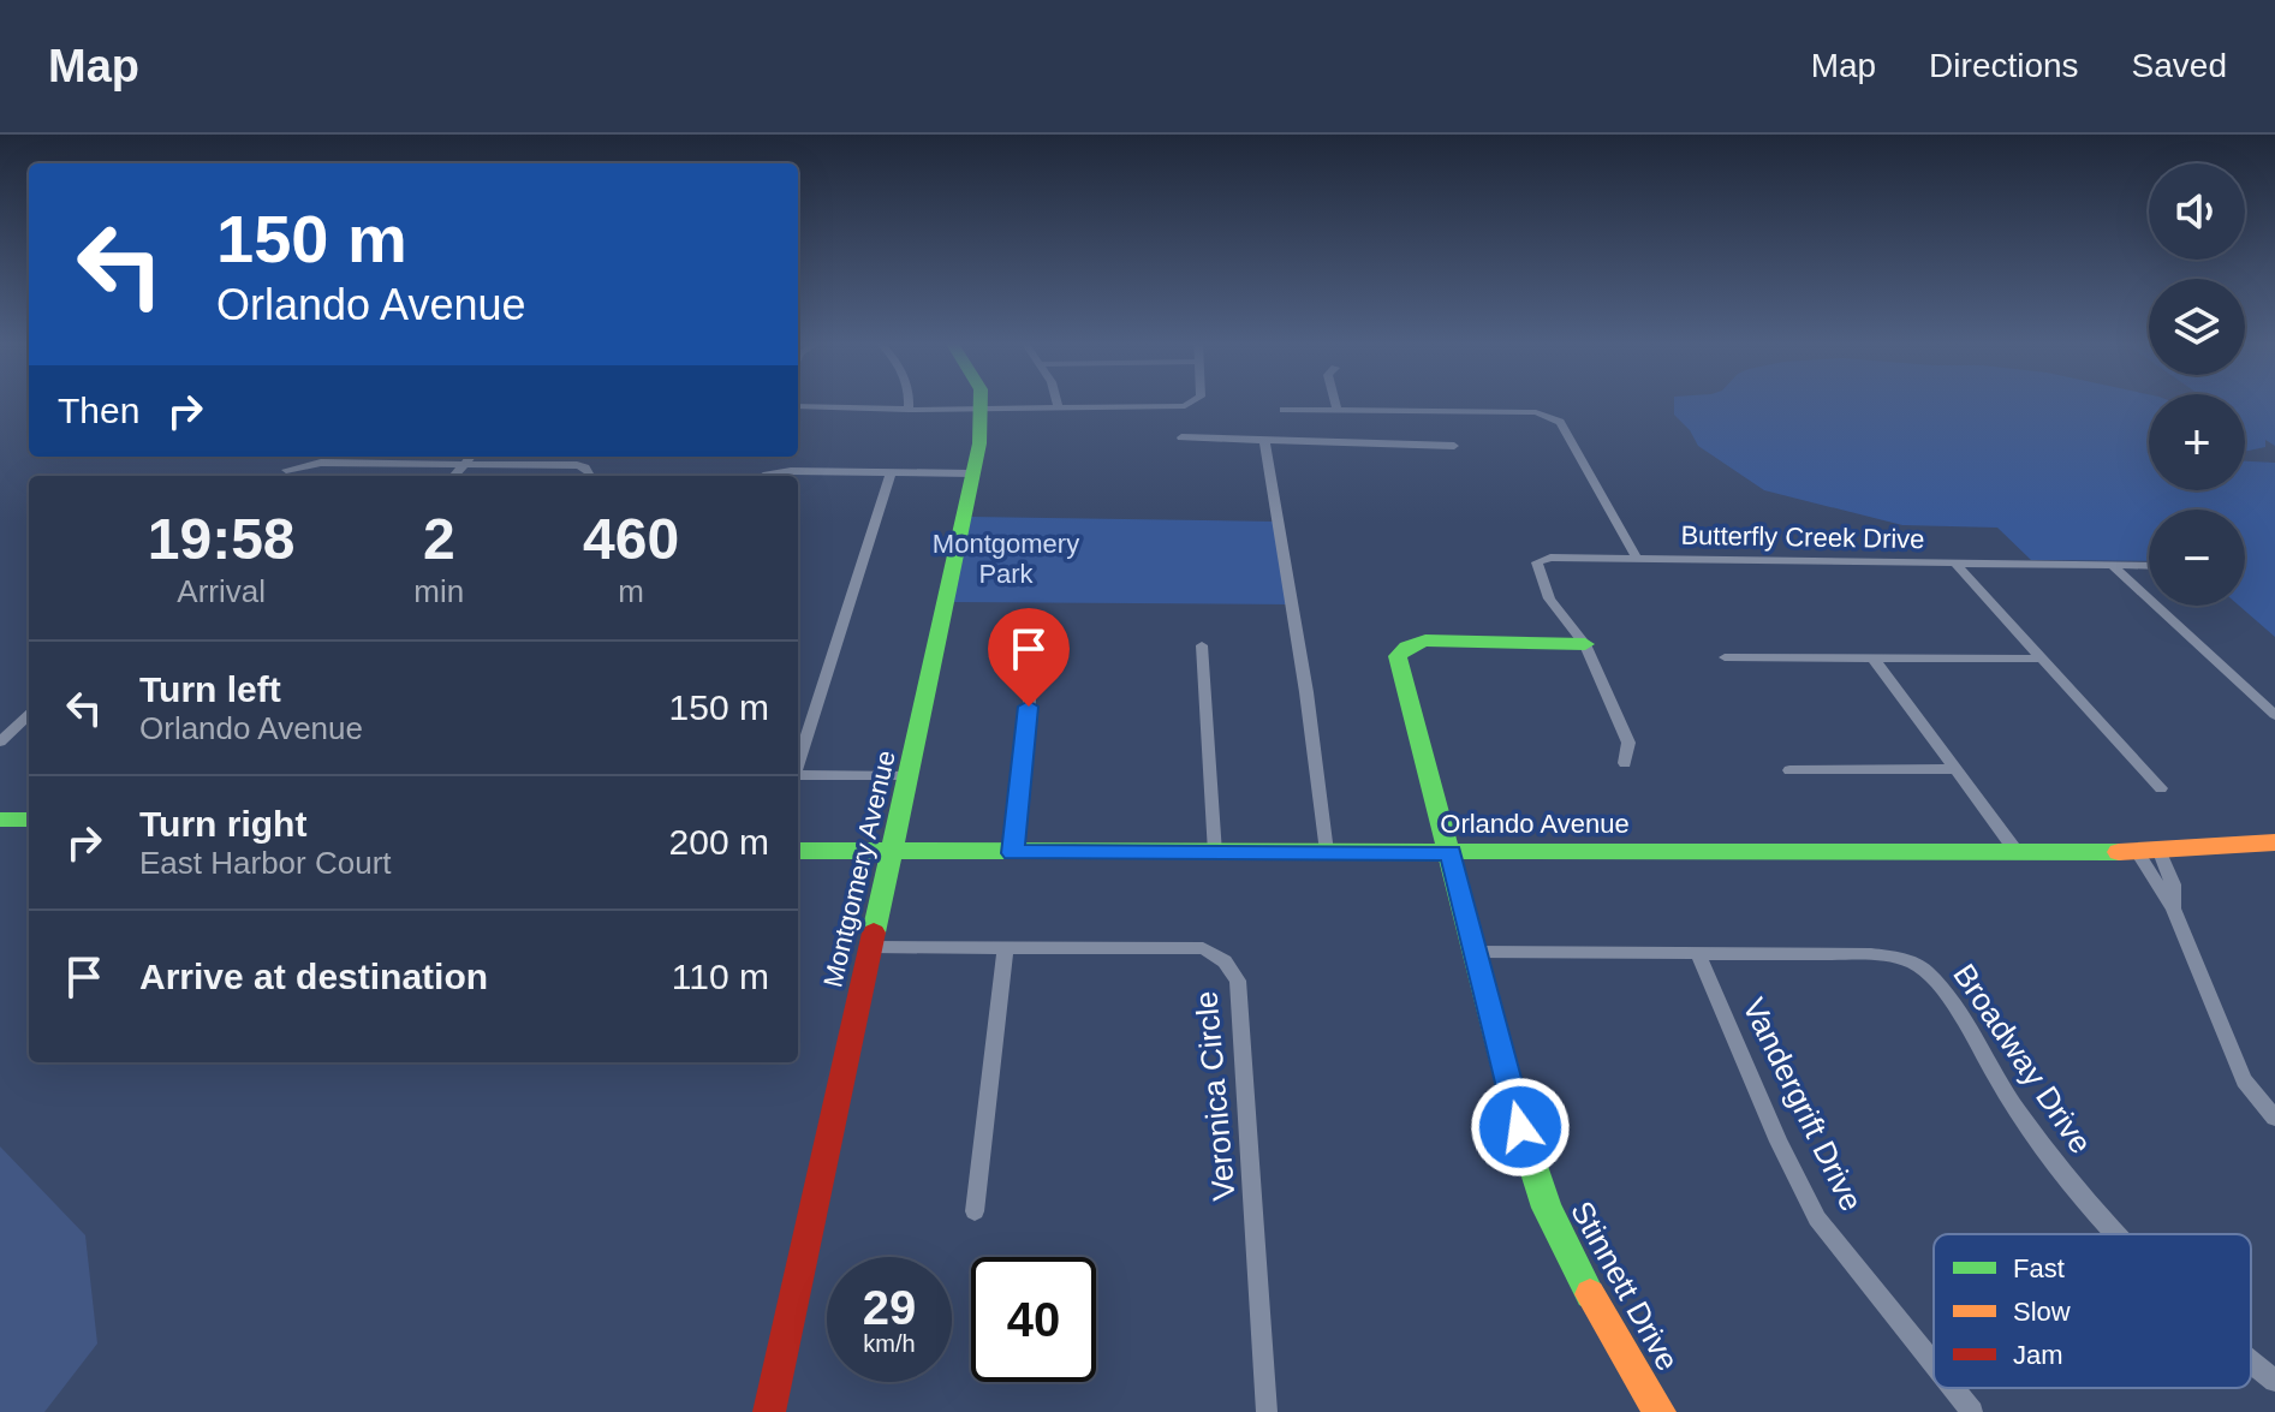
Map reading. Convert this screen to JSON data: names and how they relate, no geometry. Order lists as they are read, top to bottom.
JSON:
{
  "streets": {
    "street": [
      "Butterfly Creek Drive",
      "Orlando Avenue",
      "Montgomery Avenue",
      "Broadway Drive",
      "Veronica Circle",
      "Vandergrift Drive",
      "Stinnett Drive"
    ]
  },
  "crossings": [
    ["Butterfly Creek Drive", "Stinnett Drive"],
    ["Orlando Avenue", "Montgomery Avenue"],
    ["Orlando Avenue", "Stinnett Drive"],
    ["Montgomery Avenue", "Veronica Circle"],
    ["Broadway Drive", "Vandergrift Drive"],
    ["Broadway Drive", "Stinnett Drive"]
  ],
  "parks": ["Montgomery Park"],
  "legend": ["Fast", "Slow", "Jam"],
  "page": {
    "header": "Map",
    "nav": ["Map", "Directions", "Saved"],
    "map_buttons": ["+", "−"],
    "turn": ["150 m", "Orlando Avenue"],
    "then": "Then",
    "eta": [
      "19:58",
      "Arrival",
      "2",
      "min",
      "460",
      "m"
    ],
    "list": [
      {
        "name": "Turn left",
        "note": "Orlando Avenue",
        "value": "150 m"
      },
      {
        "name": "Turn right",
        "note": "East Harbor Court",
        "value": "200 m"
      },
      {
        "name": "Arrive at destination",
        "value": "110 m"
      }
    ],
    "speed": "29 km/h",
    "limit": "40"
  }
}
